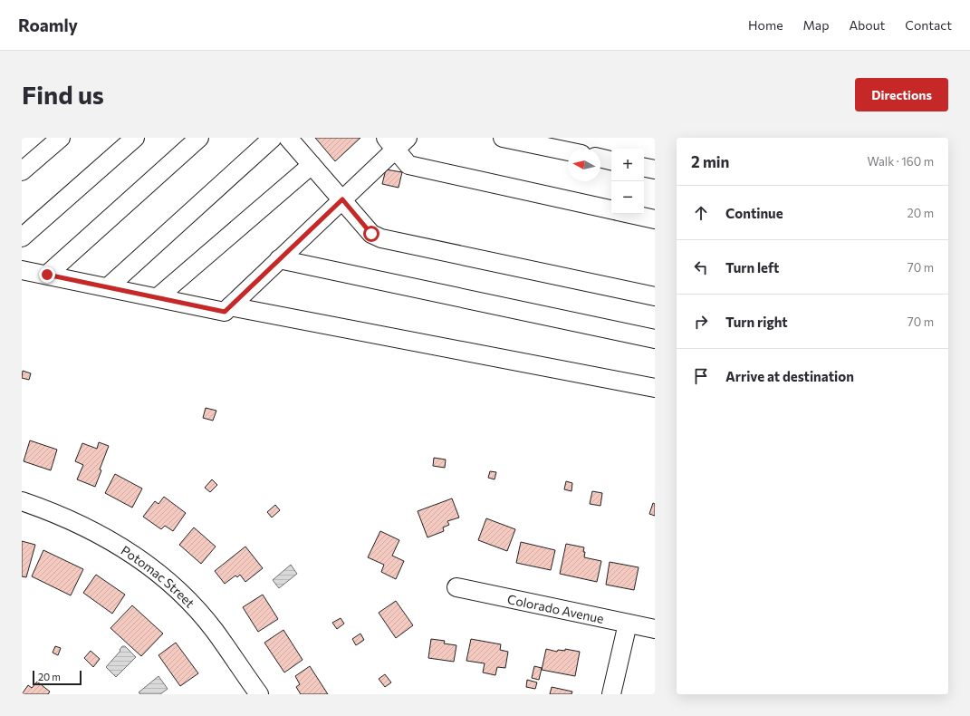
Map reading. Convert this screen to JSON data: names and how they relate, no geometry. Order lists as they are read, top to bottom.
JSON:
{
  "streets": {
    "street": ["Potomac Street", "Colorado Avenue"]
  },
  "scale_bar": "20 m",
  "north": "left",
  "page": {
    "header": "Roamly",
    "nav": [
      "Home",
      "Map",
      "About",
      "Contact"
    ],
    "buttons": "Directions",
    "title": "Find us",
    "heading": ["2 min", "Walk · 160 m"],
    "map_buttons": ["+", "−"],
    "list": [
      ["Continue", "20 m"],
      ["Turn left", "70 m"],
      ["Turn right", "70 m"],
      "Arrive at destination"
    ],
    "scale": "20 m"
  }
}
